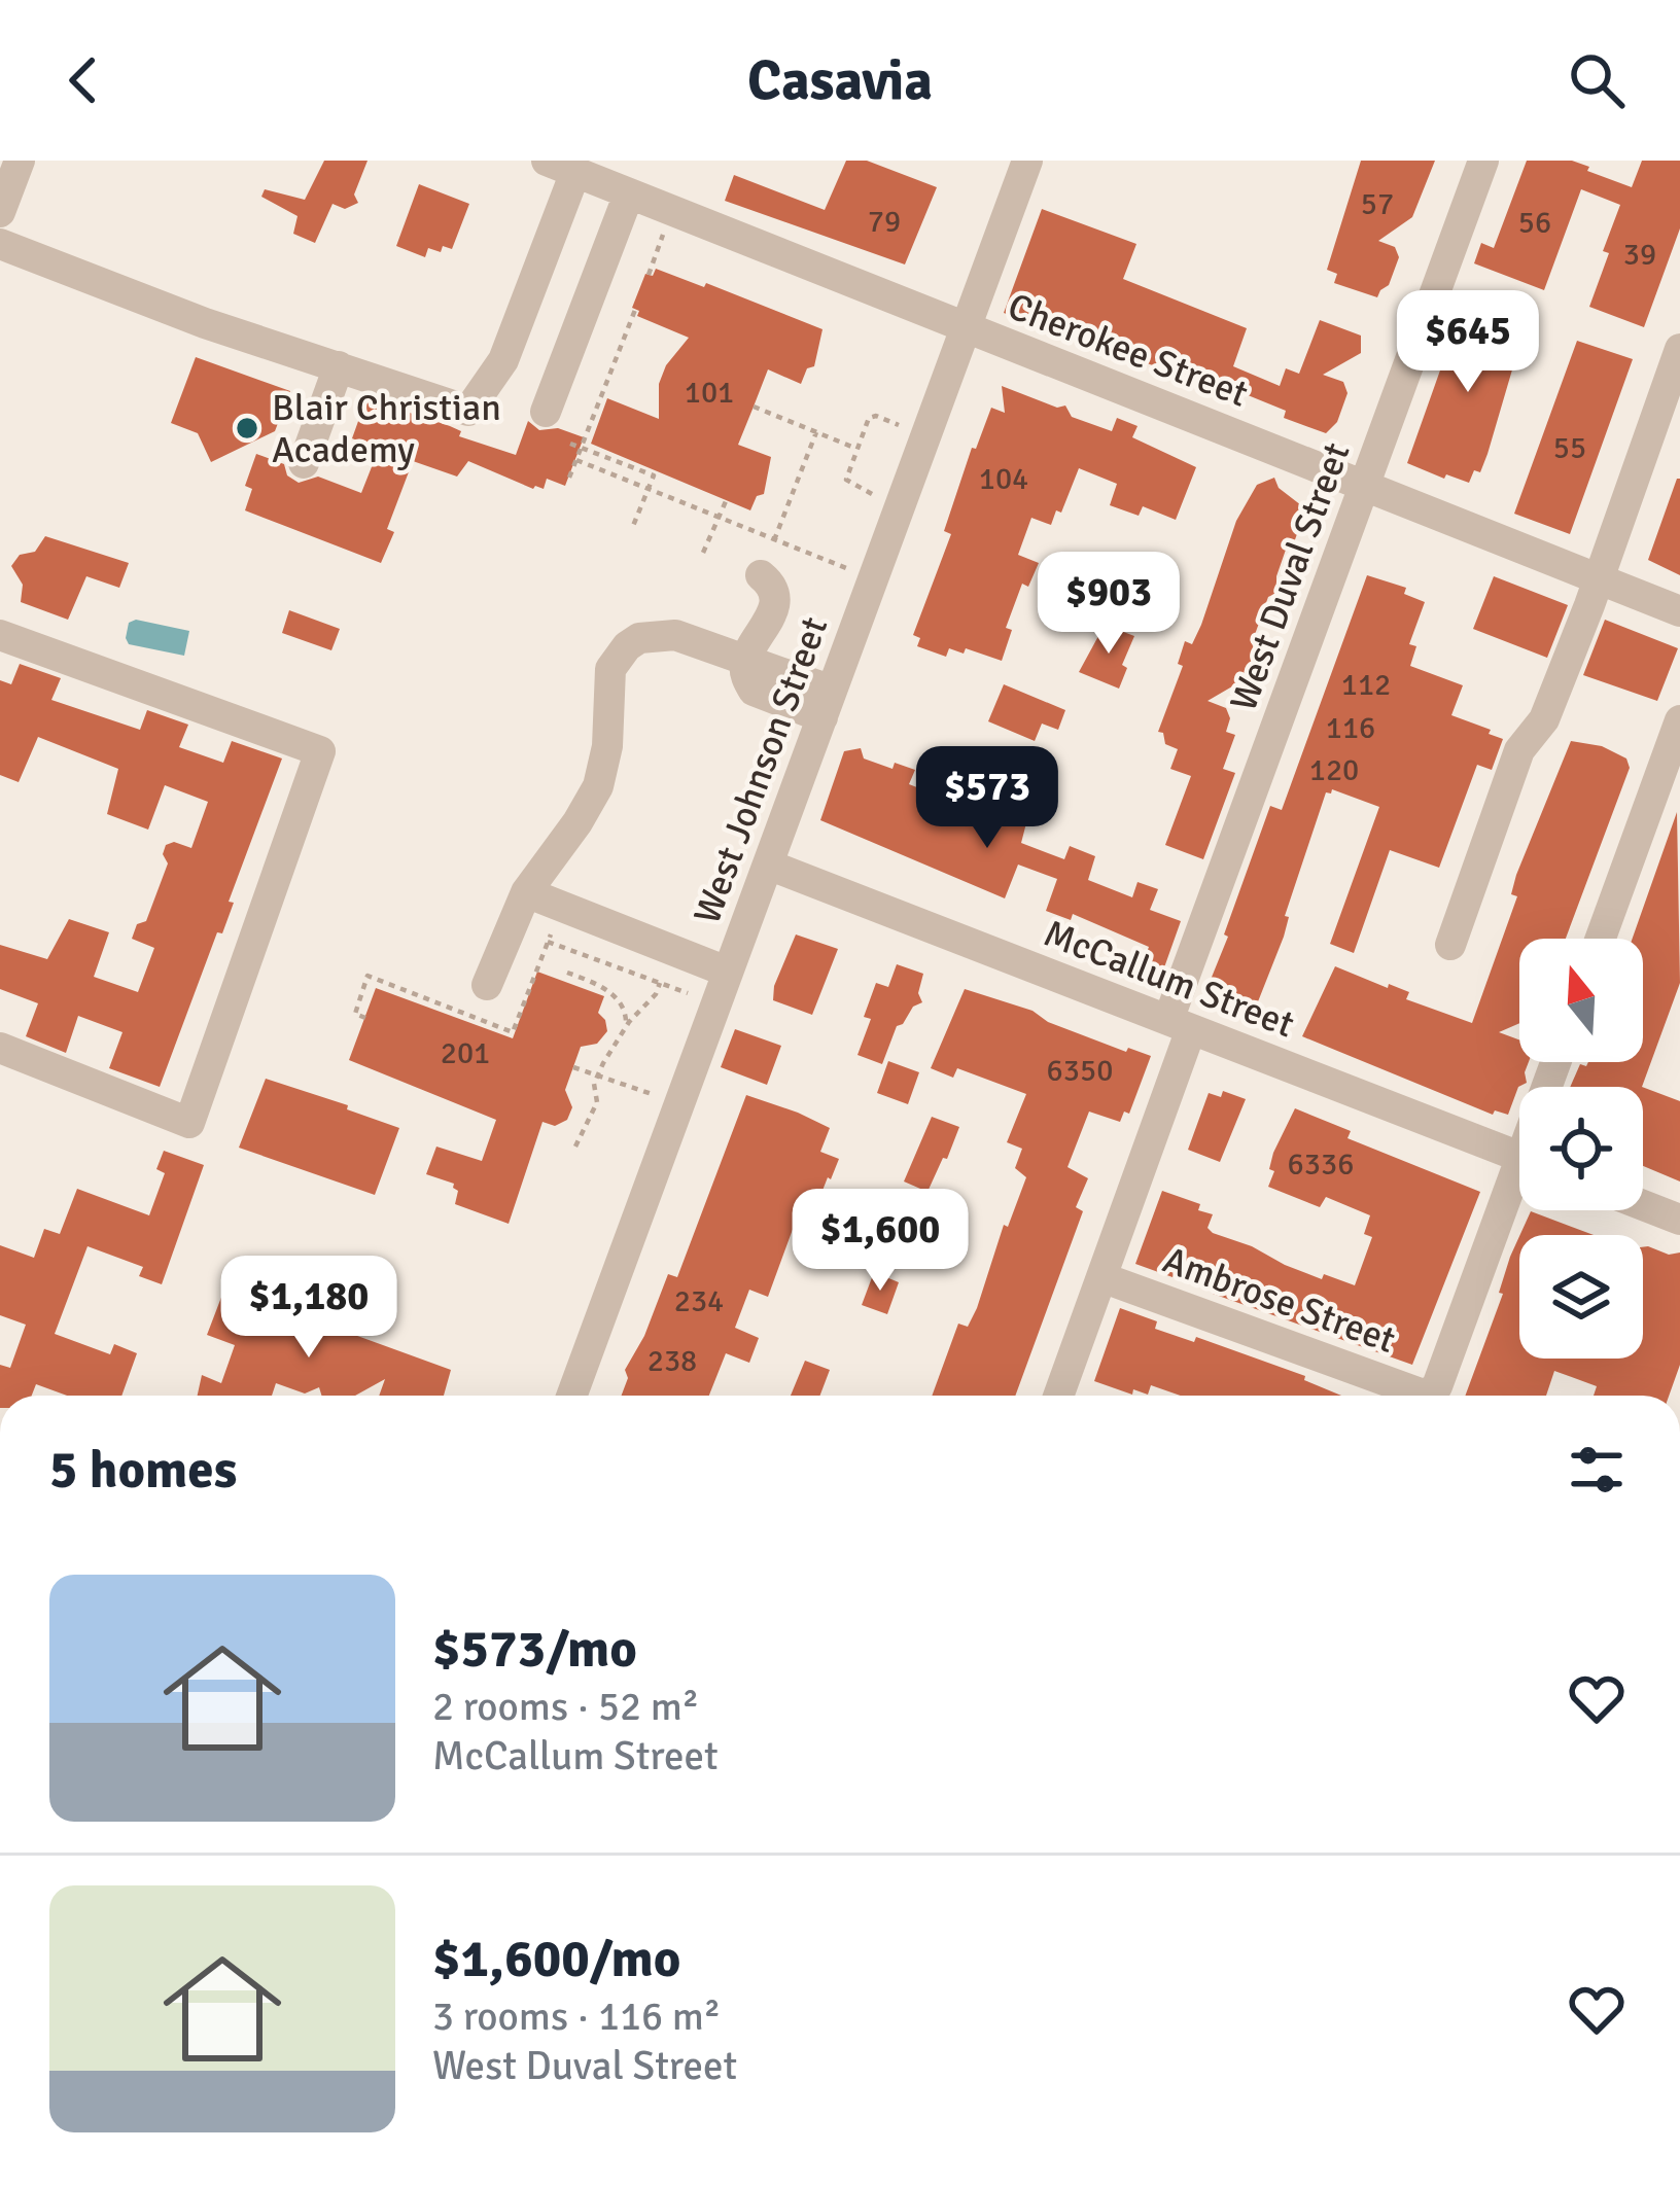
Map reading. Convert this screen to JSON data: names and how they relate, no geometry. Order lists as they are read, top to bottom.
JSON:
{
  "streets": {
    "street": [
      "Cherokee Street",
      "West Duval Street",
      "West Johnson Street",
      "McCallum Street",
      "Ambrose Street"
    ]
  },
  "crossings": [
    ["Cherokee Street", "West Duval Street"],
    ["Cherokee Street", "West Johnson Street"],
    ["West Duval Street", "McCallum Street"],
    ["West Duval Street", "Ambrose Street"],
    ["West Johnson Street", "McCallum Street"]
  ],
  "places": ["Blair Christian Academy"],
  "house_numbers": [
    "57",
    "79",
    "56",
    "39",
    "101",
    "55",
    "104",
    "112",
    "116",
    "120",
    "201",
    "6350",
    "6336",
    "234",
    "238"
  ],
  "north": "top",
  "page": {
    "header": "Casavia",
    "price": [
      "$645",
      "$903",
      "$573",
      "$1,600",
      "$1,180"
    ],
    "heading": "5 homes",
    "list": [
      {
        "name": "$573/mo",
        "note": "2 rooms · 52 m² · McCallum Street"
      },
      {
        "name": "$1,600/mo",
        "note": "3 rooms · 116 m² · West Duval Street"
      }
    ]
  }
}
